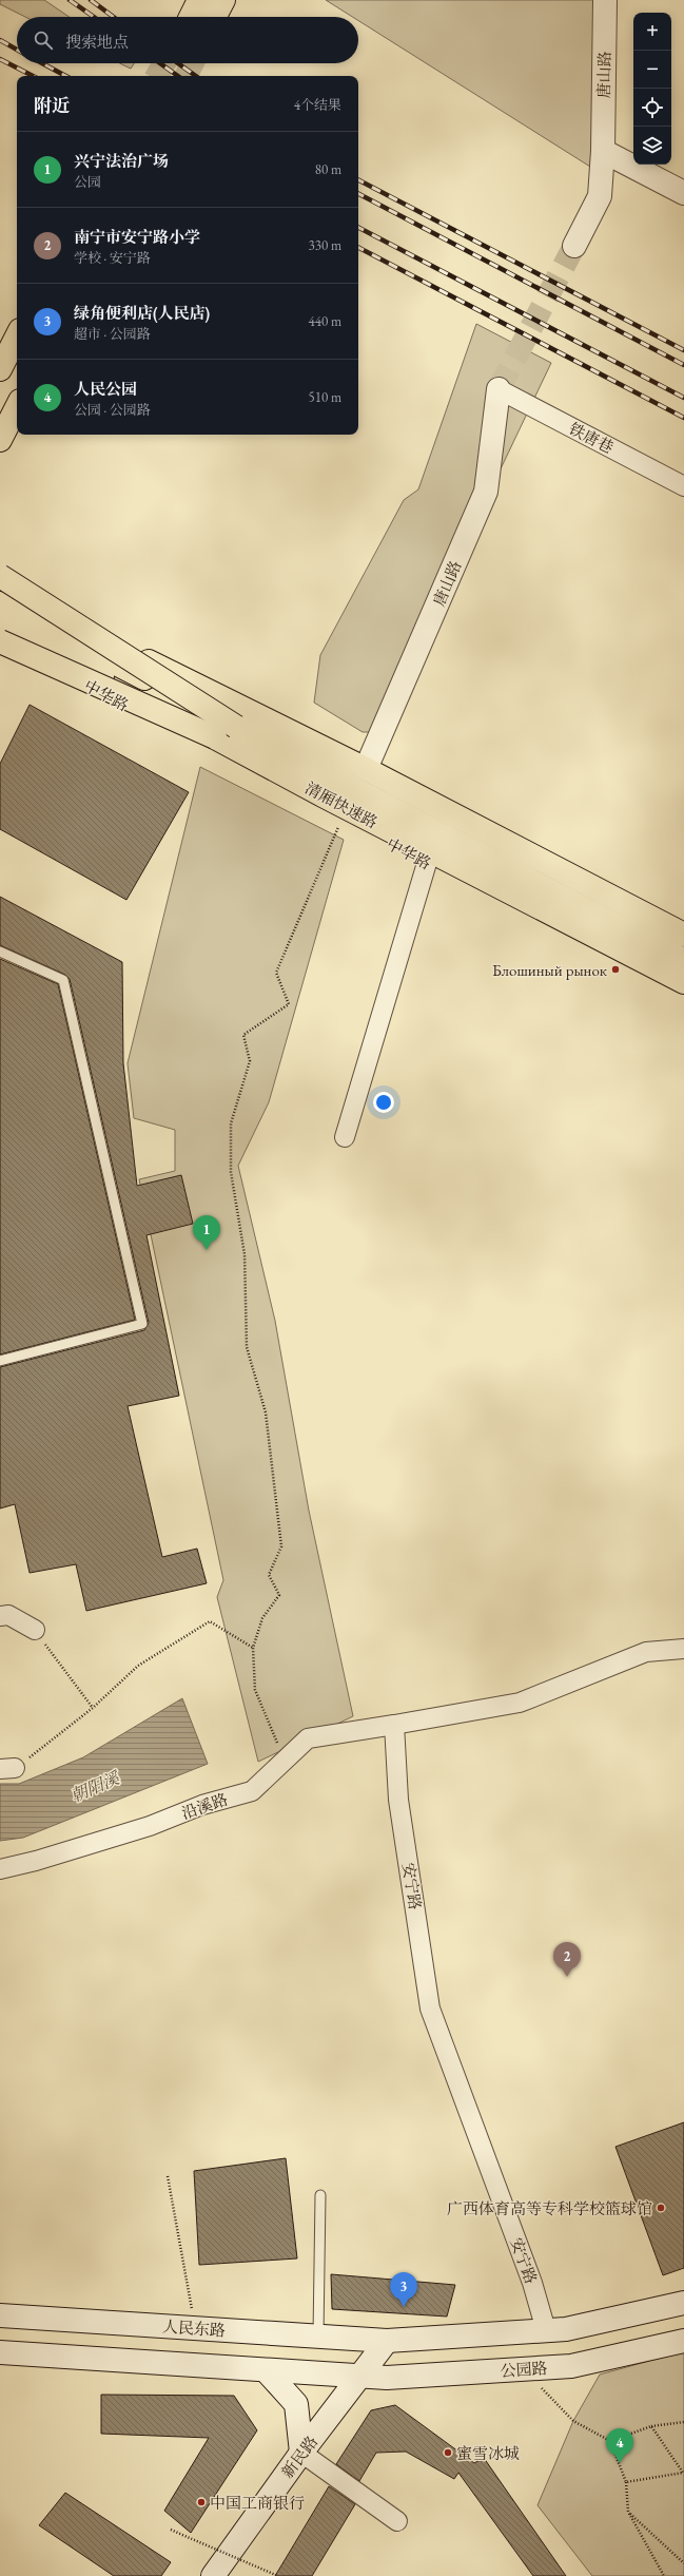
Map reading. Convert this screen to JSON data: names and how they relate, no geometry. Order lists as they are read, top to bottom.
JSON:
{
  "streets": {
    "main road": [
      "唐山路",
      "中华路",
      "清厢快速路",
      "人民东路",
      "公园路",
      "新民路"
    ],
    "street": ["铁唐巷", "沿溪路", "安宁路"]
  },
  "crossings": [
    ["唐山路", "铁唐巷"],
    ["沿溪路", "安宁路"],
    ["人民东路", "新民路"],
    ["公园路", "新民路"]
  ],
  "water": ["朝阳溪"],
  "places": [
    "Блошиный рынок",
    "广西体育高等专科学校篮球馆",
    "蜜雪冰城",
    "中国工商银行"
  ],
  "page": {
    "map_buttons": ["+", "−"],
    "search": "搜索地点",
    "heading": ["附近", "4个结果"],
    "list": [
      {
        "mark": "1",
        "name": "兴宁法治广场",
        "note": "公园",
        "value": "80 m"
      },
      {
        "mark": "2",
        "name": "南宁市安宁路小学",
        "note": "学校 · 安宁路",
        "value": "330 m"
      },
      {
        "mark": "3",
        "name": "绿角便利店(人民店)",
        "note": "超市 · 公园路",
        "value": "440 m"
      },
      {
        "mark": "4",
        "name": "人民公园",
        "note": "公园 · 公园路",
        "value": "510 m"
      }
    ],
    "pins": [
      "1",
      "2",
      "3",
      "4"
    ]
  }
}
